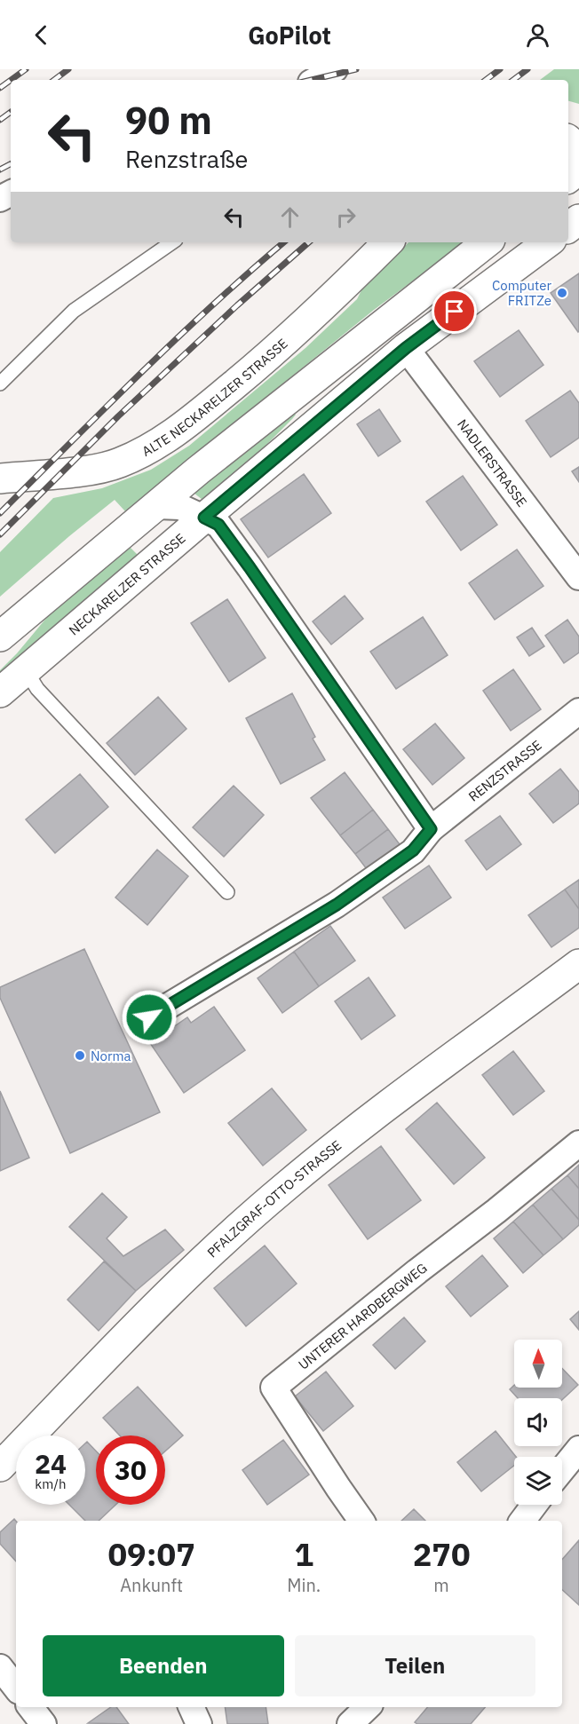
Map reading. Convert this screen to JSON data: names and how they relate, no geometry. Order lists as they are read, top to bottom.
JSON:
{
  "streets": {
    "main road": ["ALTE NECKARELZER STRASSE", "NECKARELZER STRASSE", "PFALZGRAF-OTTO-STRASSE"],
    "street": ["NADLERSTRASSE", "RENZSTRASSE", "UNTERER HARDBERGWEG"]
  },
  "crossings": [
    ["NADLERSTRASSE", "NECKARELZER STRASSE"]
  ],
  "places": ["Computer FRITZe", "Norma"],
  "north": "top",
  "page": {
    "header": "GoPilot",
    "turn": ["90 m", "Renzstraße"],
    "speed": "24 km/h",
    "limit": "30",
    "eta": [
      "09:07",
      "Ankunft",
      "1",
      "Min.",
      "270",
      "m"
    ],
    "buttons": ["Beenden", "Teilen"]
  }
}
